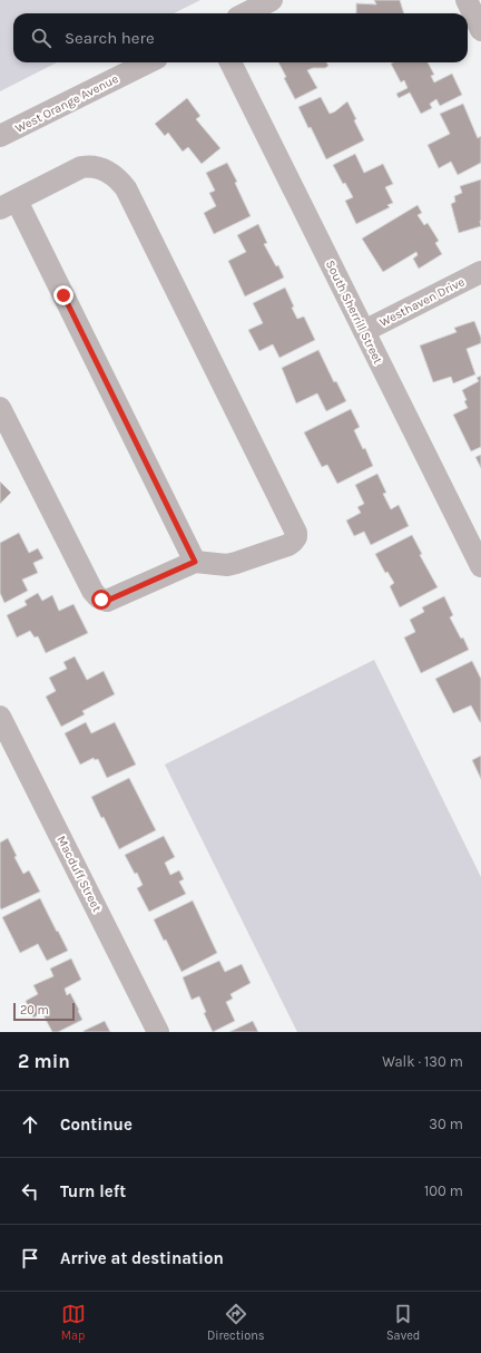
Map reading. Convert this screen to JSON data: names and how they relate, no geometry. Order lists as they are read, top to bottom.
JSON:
{
  "streets": {
    "street": [
      "West Orange Avenue",
      "Westhaven Drive",
      "South Sherrill Street",
      "Macduff Street"
    ]
  },
  "crossings": [
    ["Westhaven Drive", "South Sherrill Street"]
  ],
  "scale_bar": "20 m",
  "page": {
    "search": "Search here",
    "scale": "20 m",
    "heading": ["2 min", "Walk · 130 m"],
    "list": [
      ["Continue", "30 m"],
      ["Turn left", "100 m"],
      "Arrive at destination"
    ],
    "nav": ["Map", "Directions", "Saved"]
  }
}
